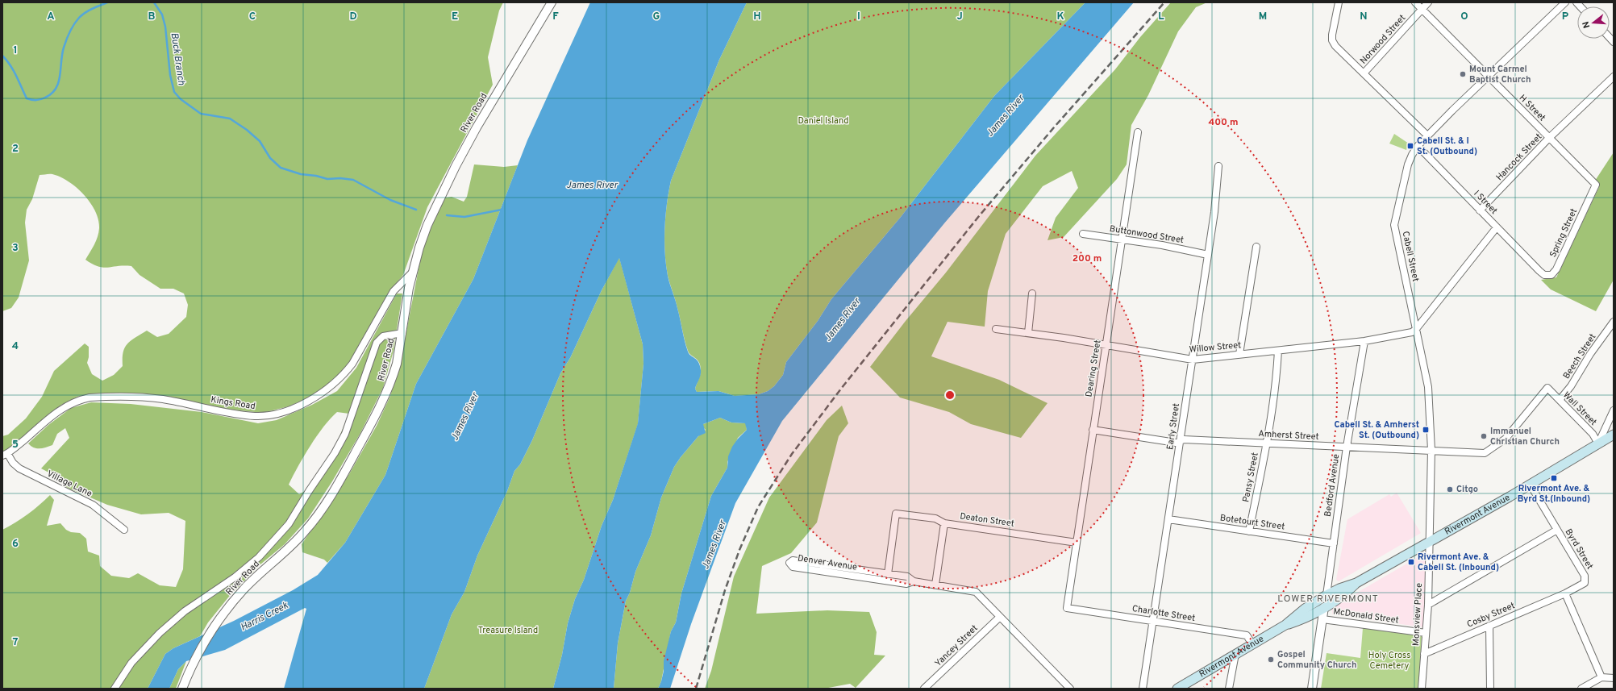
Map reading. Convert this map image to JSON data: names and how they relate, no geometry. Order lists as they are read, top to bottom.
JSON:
{
  "streets": {
    "main road": ["Rivermont Avenue"],
    "street": [
      "Norwood Street",
      "H Street",
      "River Road",
      "Hancock Street",
      "I Street",
      "Spring Street",
      "Buttonwood Street",
      "Cabell Street",
      "Willow Street",
      "Beech Street",
      "Dearing Street",
      "Kings Road",
      "Wall Street",
      "Early Street",
      "Amherst Street",
      "Pansy Street",
      "Village Lane",
      "Bedford Avenue",
      "Deaton Street",
      "Botetourt Street",
      "Byrd Street",
      "Denver Avenue",
      "Charlotte Street",
      "Monsview Place",
      "Cosby Street",
      "McDonald Street",
      "Yancey Street"
    ]
  },
  "crossings": [
    ["Norwood Street", "H Street"],
    ["H Street", "Hancock Street"],
    ["H Street", "Spring Street"],
    ["H Street", "Cabell Street"],
    ["River Road", "Kings Road"],
    ["Hancock Street", "I Street"],
    ["I Street", "Spring Street"],
    ["I Street", "Cabell Street"],
    ["Buttonwood Street", "Dearing Street"],
    ["Buttonwood Street", "Early Street"],
    ["Cabell Street", "Willow Street"],
    ["Cabell Street", "Amherst Street"],
    ["Cabell Street", "Rivermont Avenue"],
    ["Cabell Street", "Monsview Place"],
    ["Willow Street", "Dearing Street"],
    ["Willow Street", "Early Street"],
    ["Willow Street", "Pansy Street"],
    ["Willow Street", "Bedford Avenue"],
    ["Beech Street", "Wall Street"],
    ["Dearing Street", "Amherst Street"],
    ["Dearing Street", "Deaton Street"],
    ["Dearing Street", "Charlotte Street"],
    ["Kings Road", "Village Lane"],
    ["Wall Street", "Amherst Street"],
    ["Wall Street", "Rivermont Avenue"],
    ["Early Street", "Amherst Street"],
    ["Early Street", "Botetourt Street"],
    ["Early Street", "Charlotte Street"],
    ["Amherst Street", "Pansy Street"],
    ["Amherst Street", "Bedford Avenue"],
    ["Pansy Street", "Botetourt Street"],
    ["Bedford Avenue", "Rivermont Avenue"],
    ["Bedford Avenue", "Botetourt Street"],
    ["Rivermont Avenue", "Byrd Street"],
    ["Rivermont Avenue", "Charlotte Street"],
    ["Rivermont Avenue", "Monsview Place"],
    ["Deaton Street", "Denver Avenue"],
    ["Byrd Street", "Cosby Street"],
    ["Denver Avenue", "Yancey Street"],
    ["Monsview Place", "Cosby Street"],
    ["Monsview Place", "McDonald Street"]
  ],
  "districts": ["LOWER RIVERMONT"],
  "water": ["Buck Branch", "James River", "Harris Creek"],
  "parks": ["Daniel Island", "Treasure Island", "Holy Cross Cemetery"],
  "places": {
    "other": [
      "Mount Carmel Baptist Church",
      "Immanuel Christian Church",
      "Citgo",
      "Gospel Community Church"
    ],
    "transit": [
      "Cabell St. & I St. (Outbound)",
      "Cabell St. & Amherst St. (Outbound)",
      "Rivermont Ave. & Byrd St.(Inbound)",
      "Rivermont Ave. & Cabell St. (Inbound)"
    ]
  },
  "north": "left",
  "grid": {
    "columns": [
      "A",
      "B",
      "C",
      "D",
      "E",
      "F",
      "G",
      "H",
      "I",
      "J",
      "K",
      "L",
      "M",
      "N",
      "O",
      "P"
    ],
    "rows": [
      "1",
      "2",
      "3",
      "4",
      "5",
      "6",
      "7"
    ]
  },
  "rings": ["400 m", "200 m"]
}
